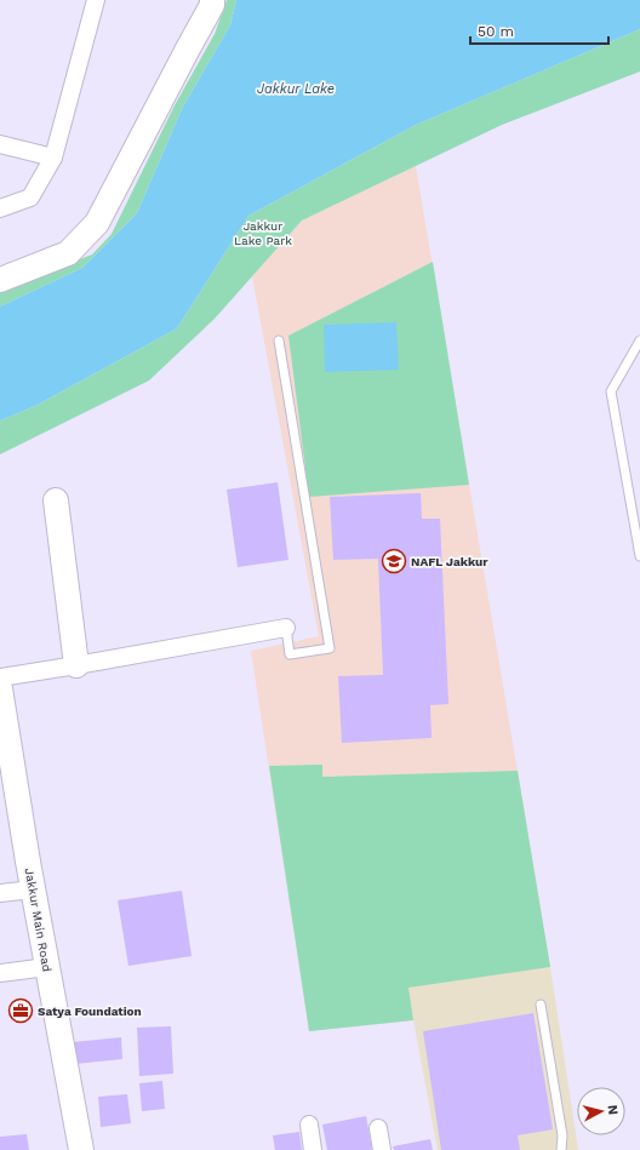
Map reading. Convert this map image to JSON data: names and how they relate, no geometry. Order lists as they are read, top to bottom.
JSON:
{
  "streets": {
    "street": ["Jakkur Main Road"]
  },
  "water": ["Jakkur Lake"],
  "parks": ["Jakkur Lake Park"],
  "places": {
    "school or university": ["NAFL Jakkur"],
    "office": ["Satya Foundation"]
  },
  "scale_bar": "50 m",
  "north": "right"
}
